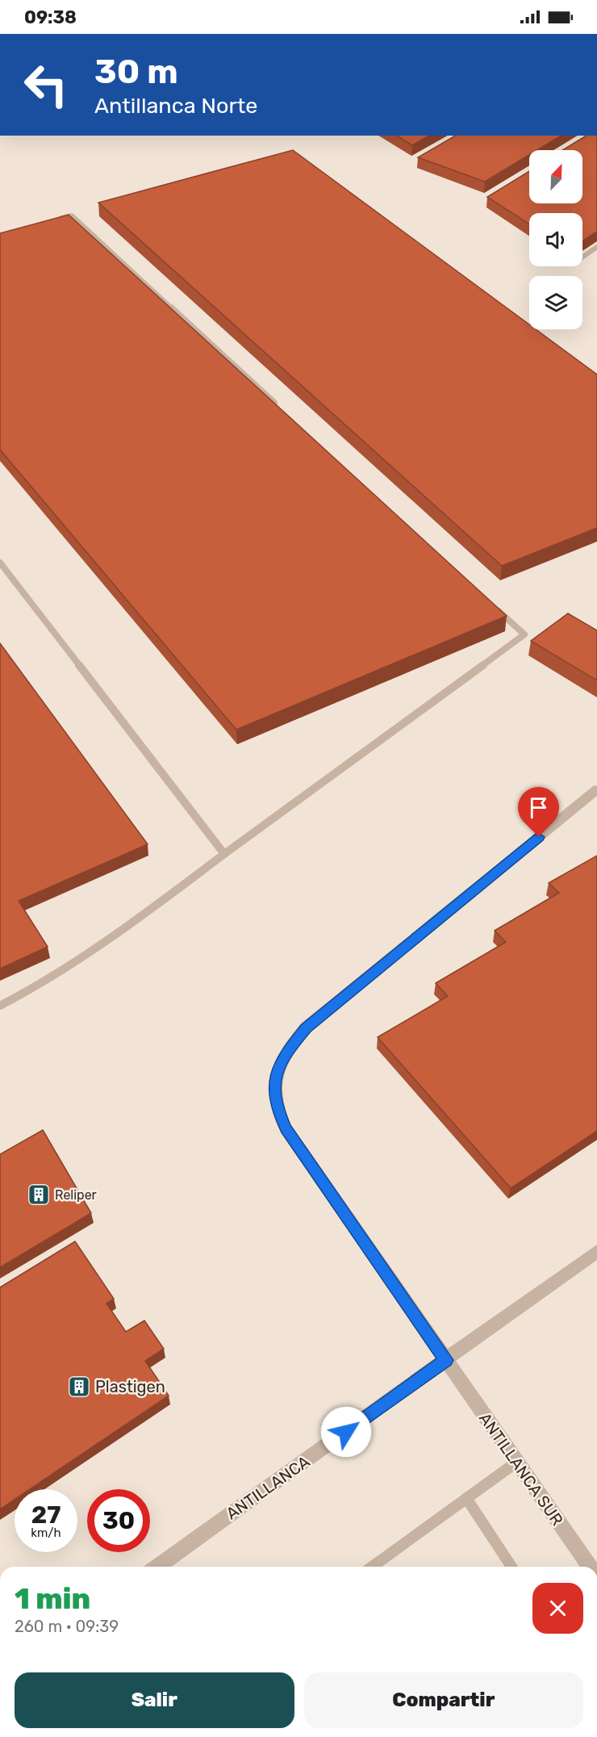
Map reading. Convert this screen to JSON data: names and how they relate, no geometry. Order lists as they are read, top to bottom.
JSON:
{
  "streets": {
    "street": ["ANTILLANCA SUR", "ANTILLANCA"]
  },
  "crossings": [
    ["ANTILLANCA SUR", "ANTILLANCA"]
  ],
  "places": {
    "building": ["Reliper", "Plastigen"]
  },
  "north": "top right",
  "page": {
    "status": "09:38",
    "turn": ["30 m", "Antillanca Norte"],
    "speed": "27 km/h",
    "limit": "30",
    "heading": ["1 min", "260 m · 09:39"],
    "buttons": ["Salir", "Compartir"]
  }
}
